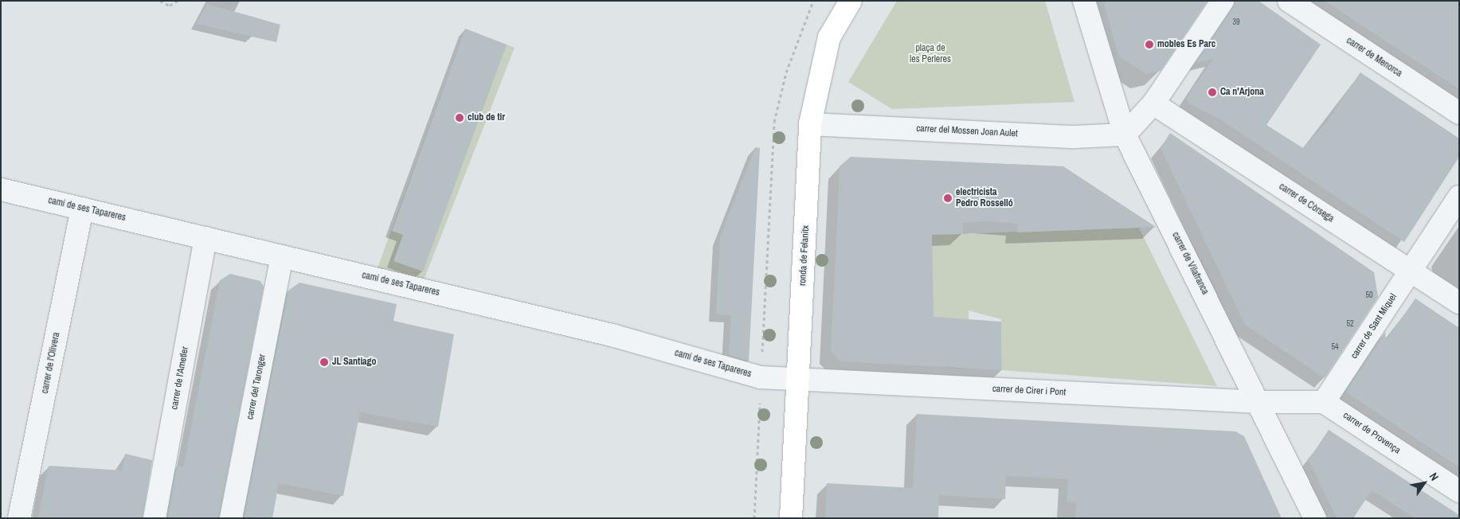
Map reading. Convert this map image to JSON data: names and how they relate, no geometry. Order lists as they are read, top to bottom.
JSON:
{
  "streets": {
    "main road": ["ronda de Felanitx"],
    "street": [
      "carrer de Menorca",
      "carrer del Mossen Joan Aulet",
      "carrer de Còrsega",
      "camí de ses Tapareres",
      "carrer de Vilafranca",
      "carrer de Sant Miquel",
      "carrer de l'Olivera",
      "carrer de l'Ametler",
      "carrer del Taronger",
      "carrer de Cirer i Pont",
      "carrer de Provença"
    ]
  },
  "crossings": [
    ["carrer del Mossen Joan Aulet", "ronda de Felanitx"],
    ["carrer del Mossen Joan Aulet", "carrer de Vilafranca"],
    ["carrer de Còrsega", "carrer de Sant Miquel"],
    ["camí de ses Tapareres", "ronda de Felanitx"],
    ["camí de ses Tapareres", "carrer de l'Olivera"],
    ["camí de ses Tapareres", "carrer de l'Ametler"],
    ["camí de ses Tapareres", "carrer del Taronger"],
    ["camí de ses Tapareres", "carrer de Cirer i Pont"],
    ["ronda de Felanitx", "carrer de Cirer i Pont"],
    ["carrer de Vilafranca", "carrer de Cirer i Pont"],
    ["carrer de Sant Miquel", "carrer de Provença"]
  ],
  "parks": ["plaça de les Perleres"],
  "places": [
    "mobles Es Parc",
    "Ca n'Arjona",
    "club de tir",
    "electricista Pedro Rosselló",
    "JL Santiago"
  ],
  "house_numbers": [
    "39",
    "50",
    "52",
    "54"
  ],
  "north": "top right"
}
